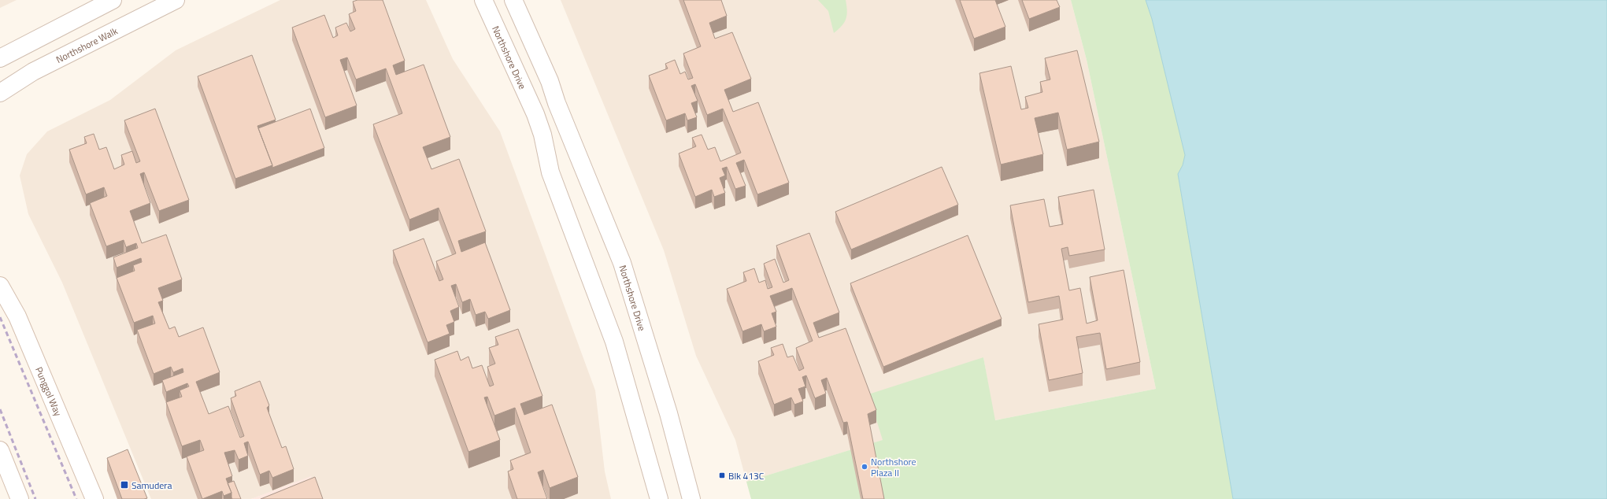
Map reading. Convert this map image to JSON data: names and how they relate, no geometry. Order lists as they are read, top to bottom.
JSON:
{
  "streets": {
    "street": ["Northshore Walk", "Northshore Drive", "Punggol Way"]
  },
  "places": {
    "other": ["Northshore Plaza II"],
    "transit": ["Blk 413C", "Samudera"]
  }
}
